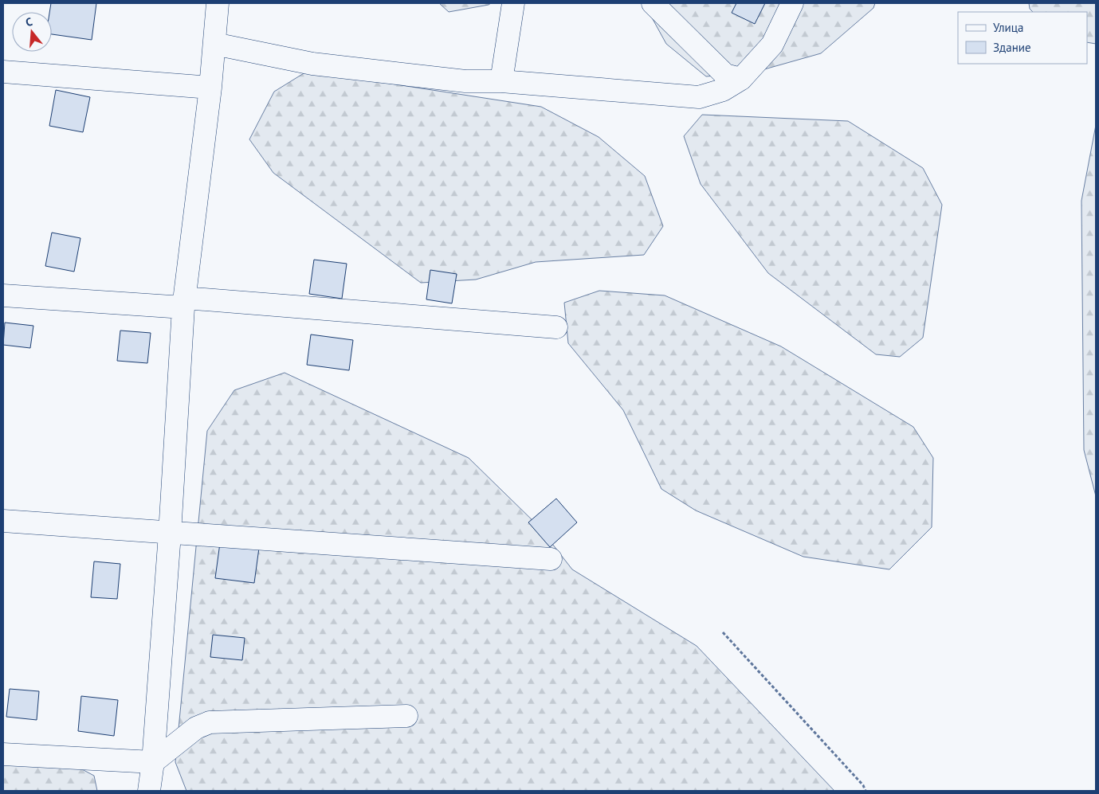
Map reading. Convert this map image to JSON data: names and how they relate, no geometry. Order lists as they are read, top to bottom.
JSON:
{
  "legend": ["Улица", "Здание"],
  "north": "top"
}
